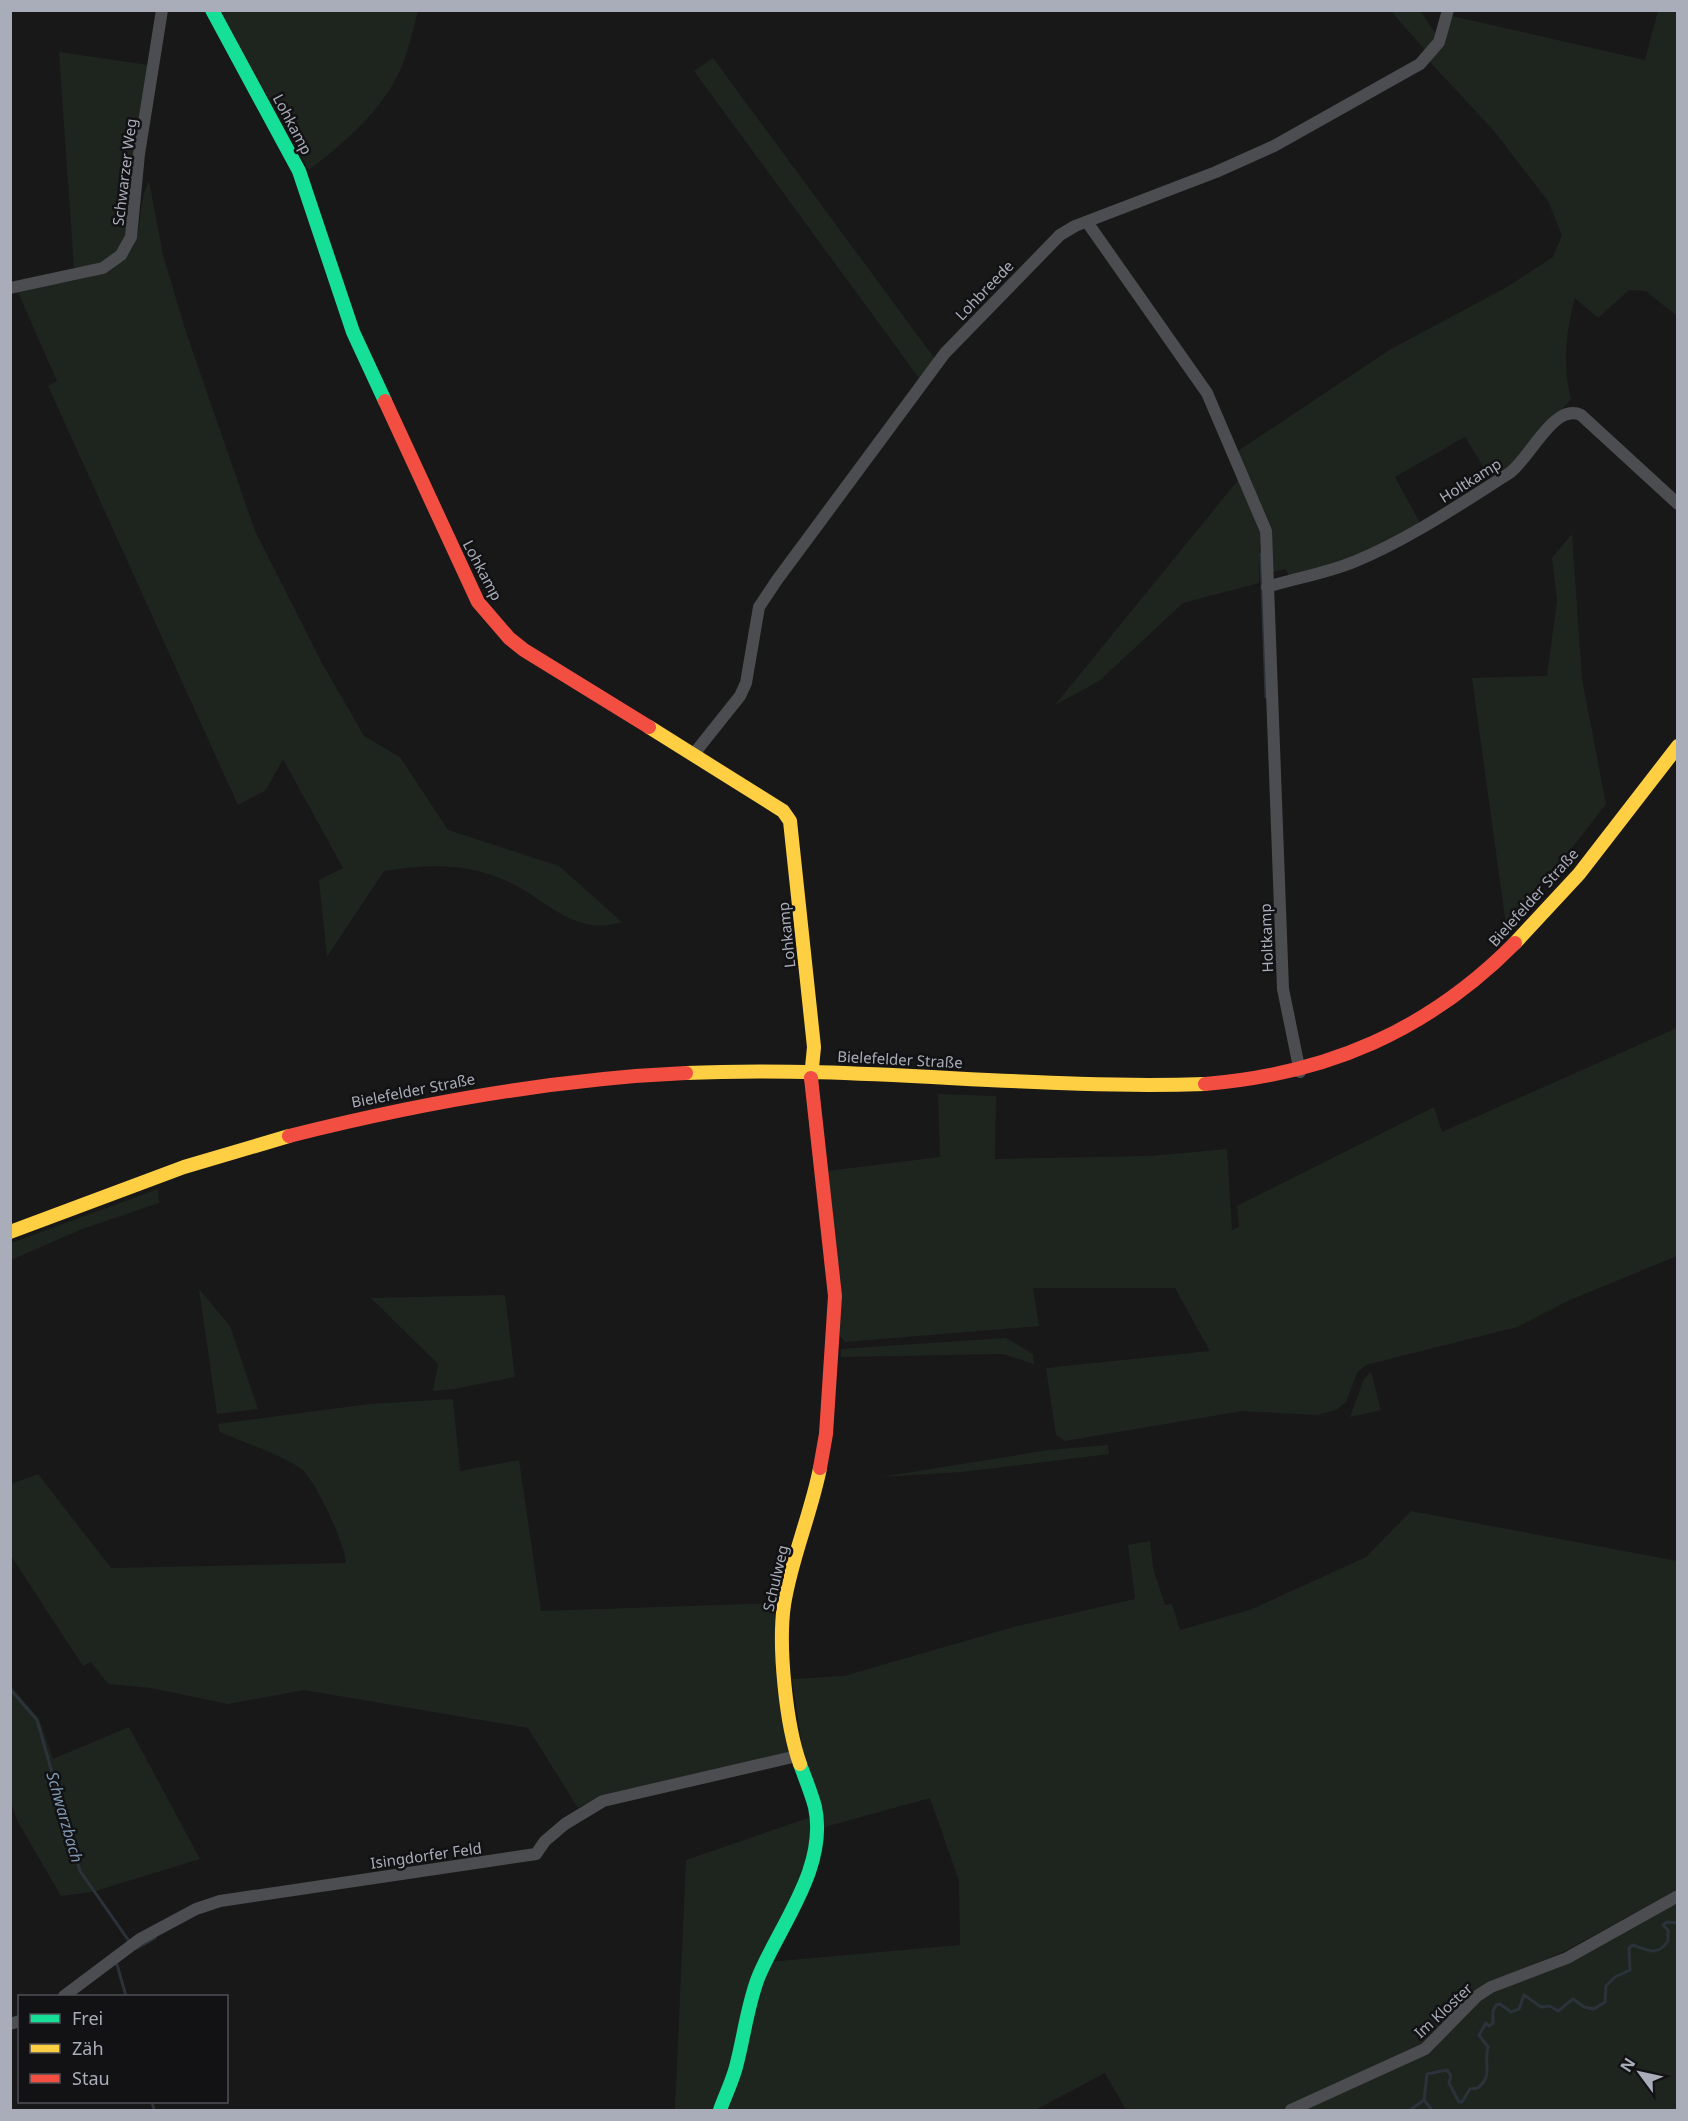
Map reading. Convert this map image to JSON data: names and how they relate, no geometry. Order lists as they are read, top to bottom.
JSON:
{
  "streets": {
    "street": [
      "Lohkamp",
      "Schwarzer Weg",
      "Lohbreede",
      "Holtkamp",
      "Bielefelder Straße",
      "Schulweg",
      "Isingdorfer Feld",
      "Im Kloster"
    ]
  },
  "crossings": [
    ["Lohkamp", "Lohbreede"],
    ["Lohkamp", "Bielefelder Straße"],
    ["Lohkamp", "Schulweg"],
    ["Lohbreede", "Holtkamp"],
    ["Holtkamp", "Bielefelder Straße"],
    ["Bielefelder Straße", "Schulweg"],
    ["Schulweg", "Isingdorfer Feld"]
  ],
  "water": ["Schwarzbach"],
  "legend": ["Frei", "Zäh", "Stau"],
  "north": "top left"
}
